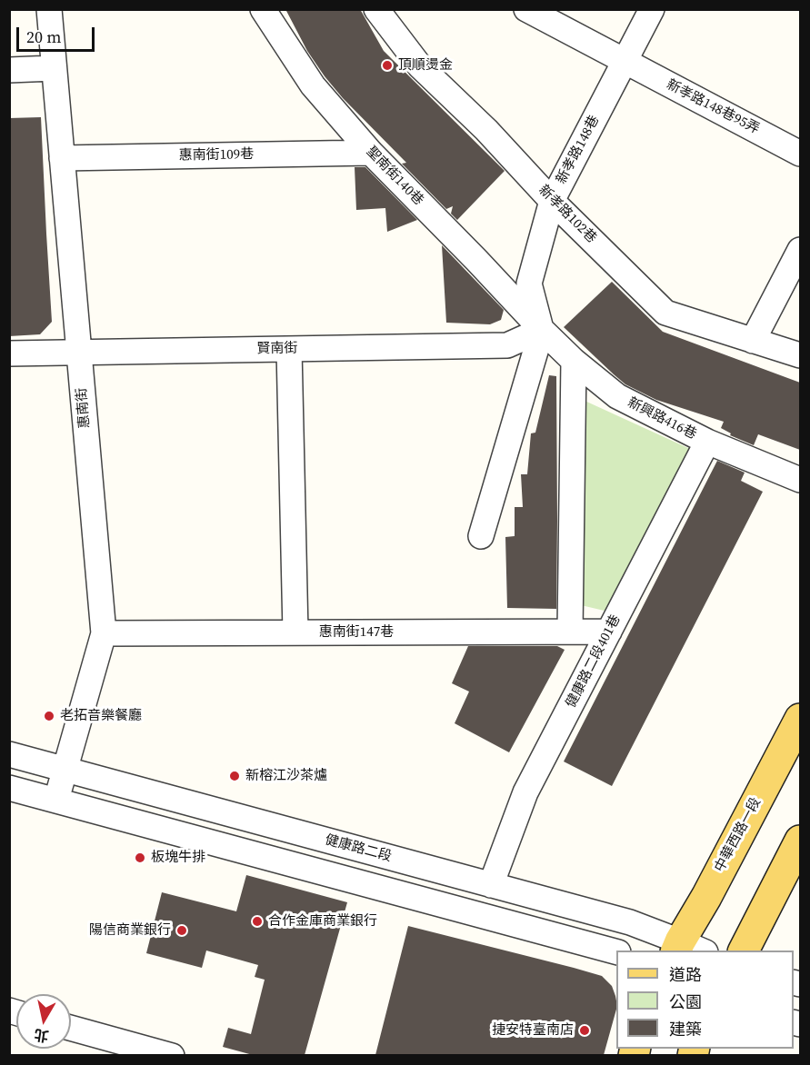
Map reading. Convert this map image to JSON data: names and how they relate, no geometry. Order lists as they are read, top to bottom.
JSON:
{
  "streets": {
    "main road": ["中華西路一段"],
    "street": [
      "新孝路148巷95弄",
      "新孝路148巷",
      "惠南街109巷",
      "聖南街140巷",
      "新孝路102巷",
      "賢南街",
      "惠南街",
      "新興路416巷",
      "惠南街147巷",
      "健康路二段401巷",
      "健康路二段"
    ]
  },
  "crossings": [
    ["新孝路148巷95弄", "新孝路148巷"],
    ["新孝路148巷", "聖南街140巷"],
    ["新孝路148巷", "新孝路102巷"],
    ["新孝路148巷", "賢南街"],
    ["新孝路148巷", "新興路416巷"],
    ["惠南街109巷", "聖南街140巷"],
    ["惠南街109巷", "惠南街"],
    ["聖南街140巷", "賢南街"],
    ["聖南街140巷", "新興路416巷"],
    ["賢南街", "惠南街"],
    ["賢南街", "新興路416巷"],
    ["惠南街", "惠南街147巷"],
    ["惠南街", "健康路二段"],
    ["新興路416巷", "健康路二段401巷"],
    ["惠南街147巷", "健康路二段401巷"],
    ["健康路二段401巷", "健康路二段"],
    ["中華西路一段", "健康路二段"]
  ],
  "places": [
    "頂順燙金",
    "老拓音樂餐廳",
    "新榕江沙茶爐",
    "板塊牛排",
    "合作金庫商業銀行",
    "陽信商業銀行",
    "捷安特臺南店"
  ],
  "legend": ["道路", "公園", "建築"],
  "scale_bar": "20 m",
  "north": "bottom"
}
